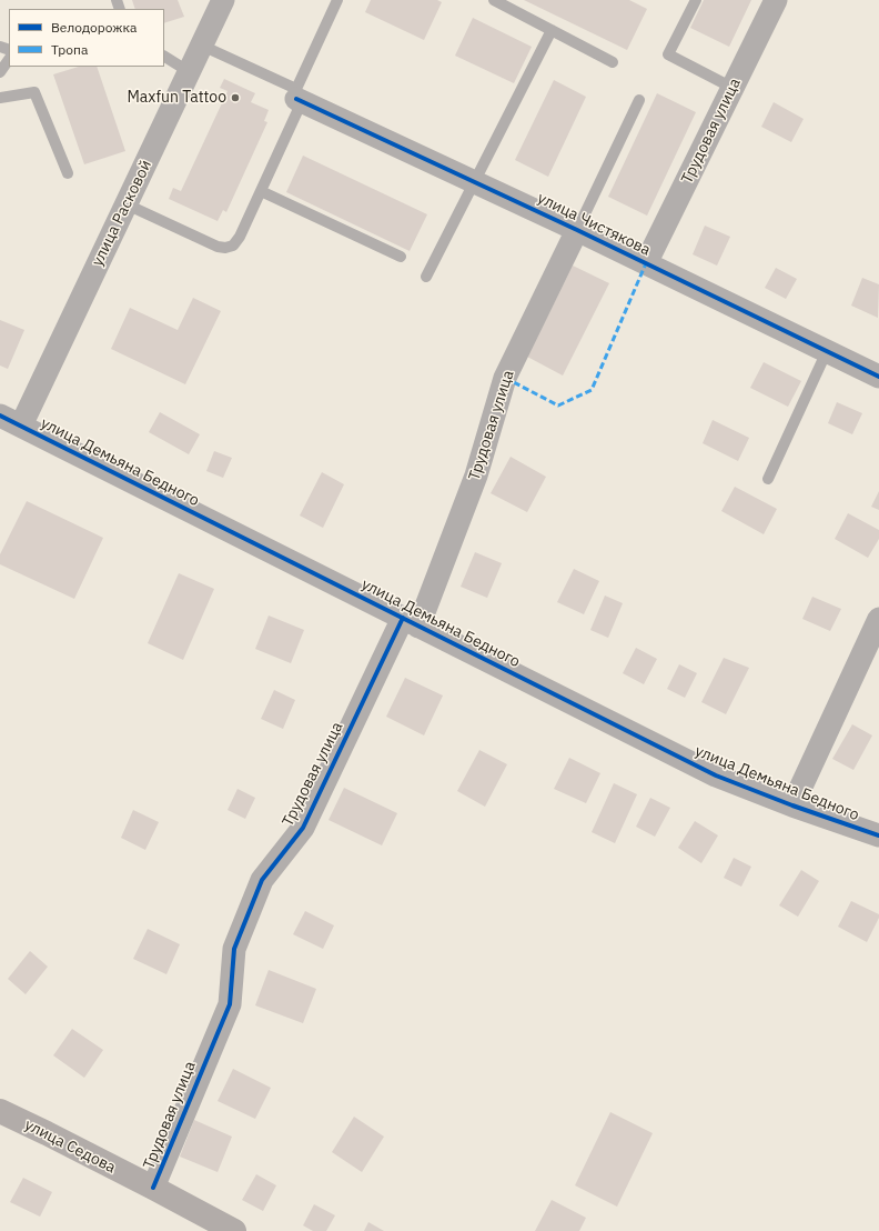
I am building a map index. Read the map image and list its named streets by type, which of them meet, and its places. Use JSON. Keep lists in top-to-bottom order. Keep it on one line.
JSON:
{"streets":{"main road":["улица Седова"],"street":["Трудовая улица","улица Расковой","улица Чистякова","улица Демьяна Бедного"]},"crossings":[["Трудовая улица","улица Чистякова"],["Трудовая улица","улица Демьяна Бедного"],["Трудовая улица","улица Седова"],["улица Расковой","улица Демьяна Бедного"]],"places":["Maxfun Tattoo"],"legend":["Велодорожка","Тропа"]}
